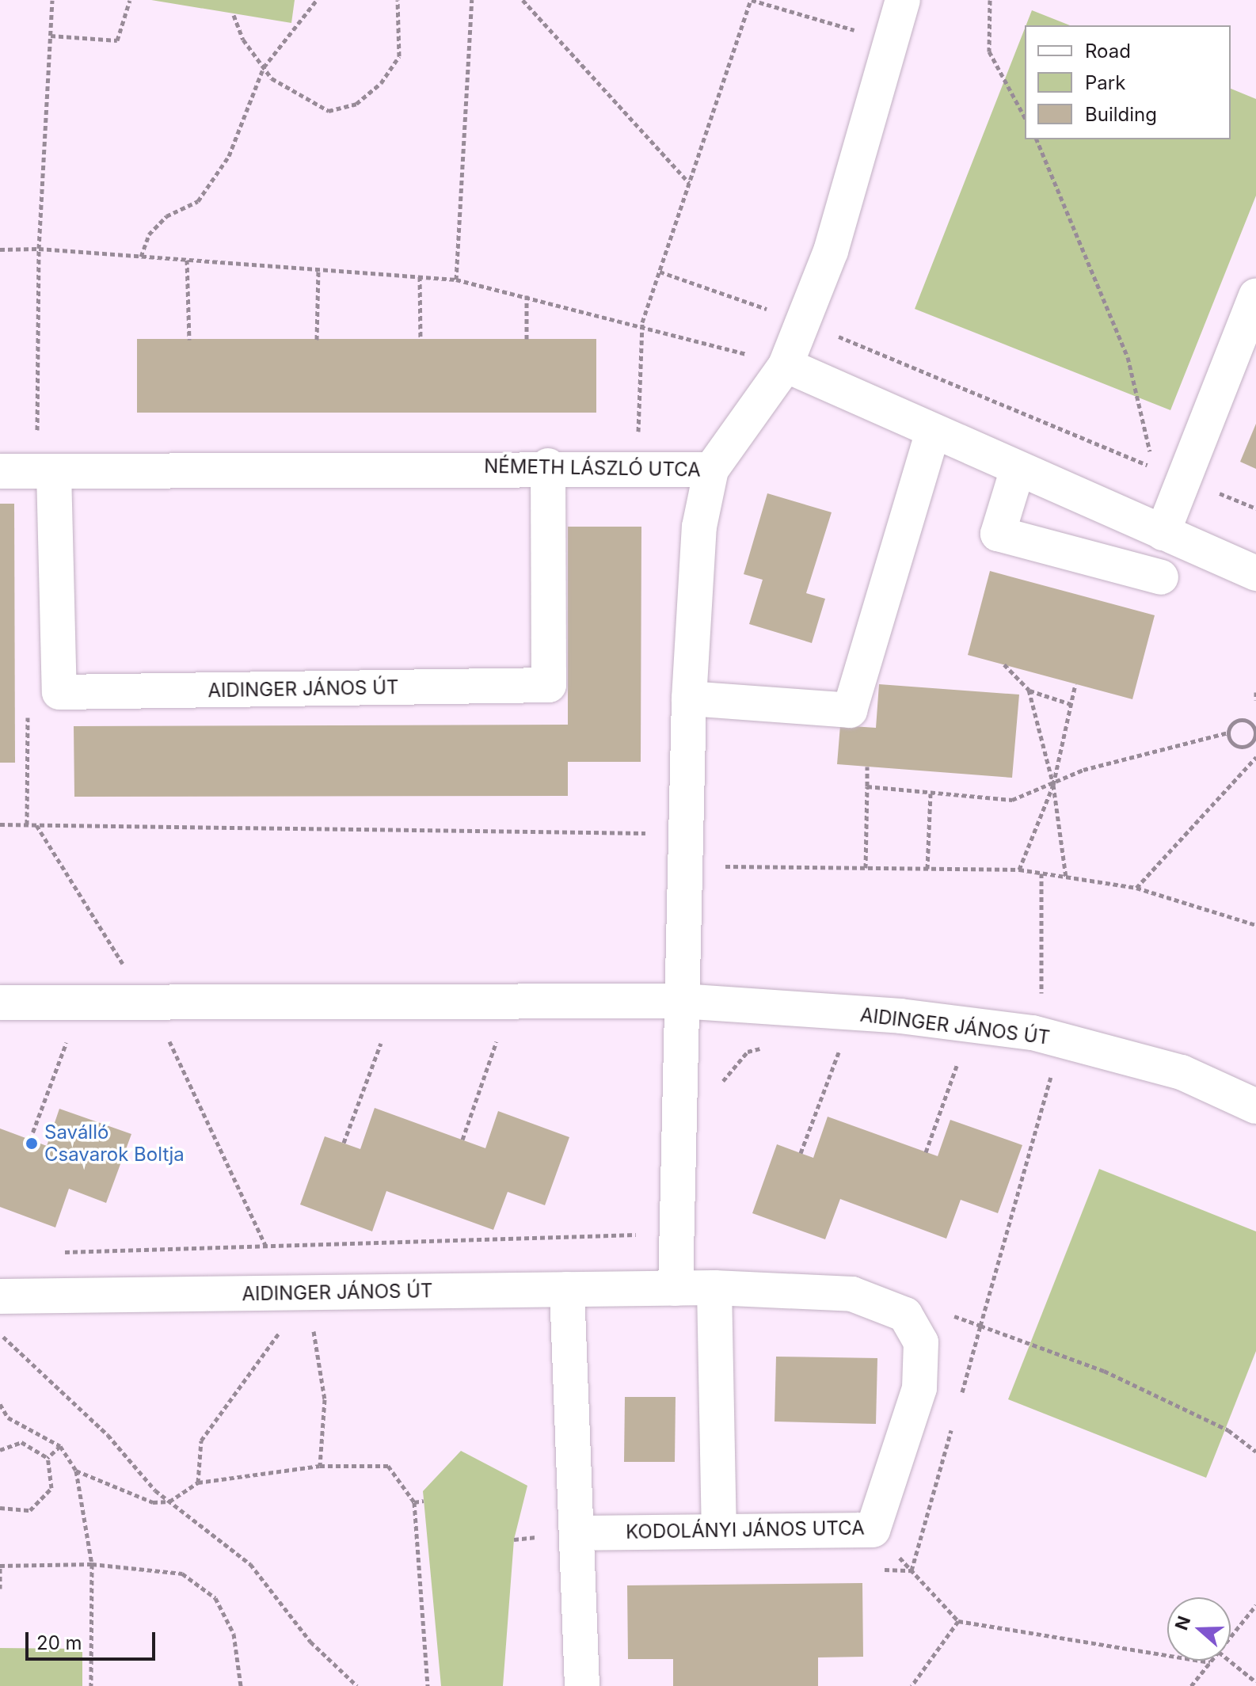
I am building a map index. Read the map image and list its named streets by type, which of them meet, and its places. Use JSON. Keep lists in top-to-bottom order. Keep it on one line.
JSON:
{"streets":{"street":["NÉMETH LÁSZLÓ UTCA","AIDINGER JÁNOS ÚT","KODOLÁNYI JÁNOS UTCA"]},"crossings":[["NÉMETH LÁSZLÓ UTCA","AIDINGER JÁNOS ÚT"],["AIDINGER JÁNOS ÚT","KODOLÁNYI JÁNOS UTCA"]],"places":["Saválló Csavarok Boltja"],"legend":["Road","Park","Building"],"scale_bar":"20 m","north":"left"}
